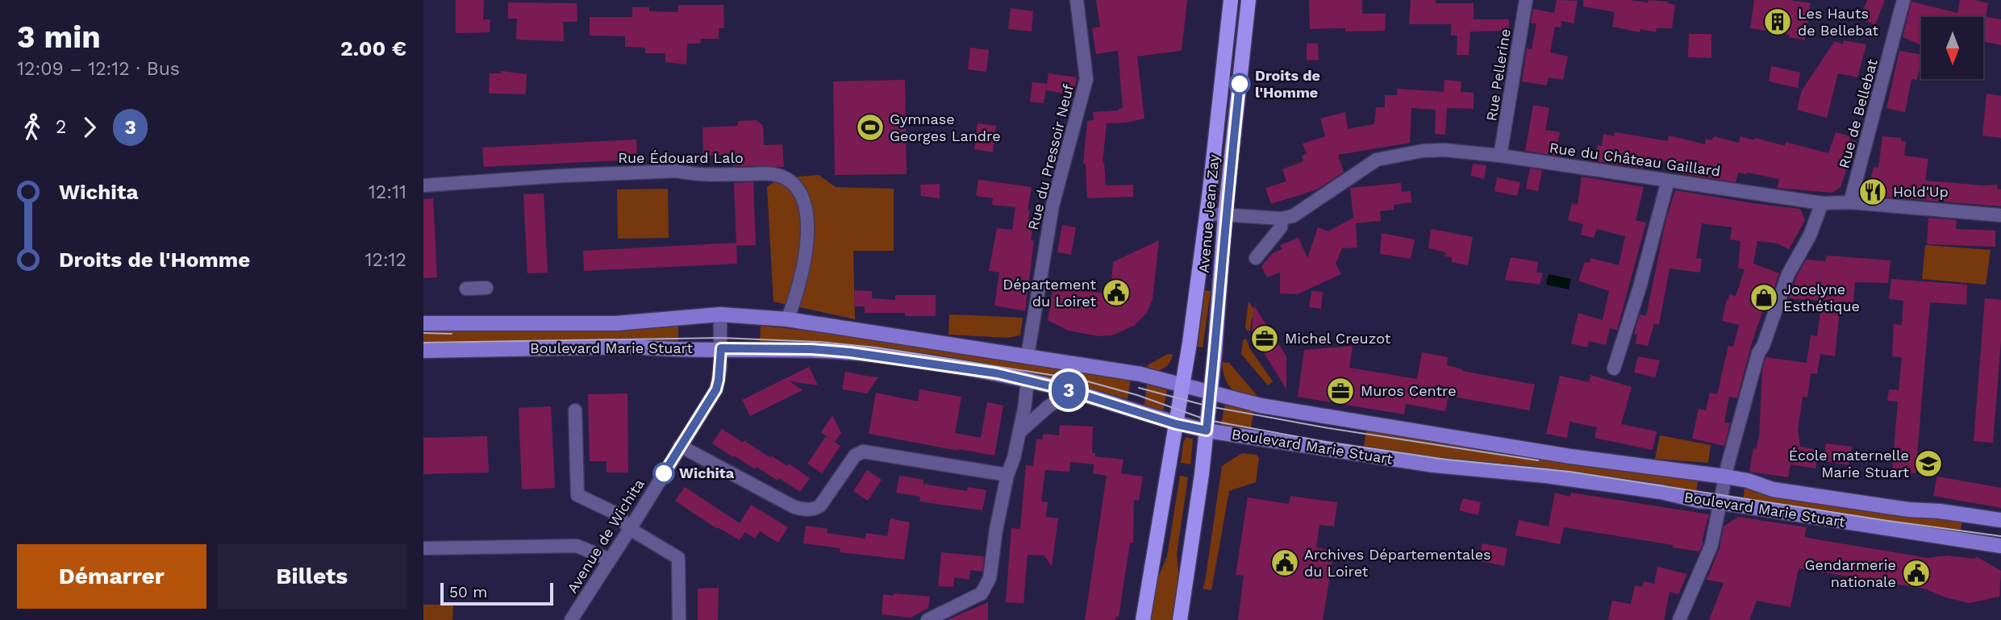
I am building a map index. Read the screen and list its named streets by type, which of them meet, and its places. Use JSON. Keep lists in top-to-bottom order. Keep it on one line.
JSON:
{"streets":{"main road":["Avenue Jean Zay","Boulevard Marie Stuart"],"street":["Rue Pellerine","Rue de Bellebat","Rue du Pressoir Neuf","Rue Édouard Lalo","Rue du Château Gaillard","Avenue de Wichita"]},"crossings":[["Rue Pellerine","Rue du Château Gaillard"],["Rue de Bellebat","Rue du Château Gaillard"],["Rue du Pressoir Neuf","Boulevard Marie Stuart"],["Rue Édouard Lalo","Boulevard Marie Stuart"],["Rue du Château Gaillard","Avenue Jean Zay"],["Avenue Jean Zay","Boulevard Marie Stuart"],["Boulevard Marie Stuart","Avenue de Wichita"]],"places":{"building":["Les Hauts de Bellebat"],"other":["Droits de l'Homme","Wichita"],"sports":["Gymnase Georges Landre"],"restaurant":["Hold'Up"],"public building":["Département du Loiret","Archives Départementales du Loiret","Gendarmerie nationale"],"shop":["Jocelyne Esthétique"],"office":["Michel Creuzot","Muros Centre"],"school or university":["École maternelle Marie Stuart"]},"lines":["bus line 3"],"scale_bar":"50 m","north":"bottom","page":{"heading":["3 min","12:09 – 12:12 · Bus","2.00 €"],"on_map":"3","legs":["2","3"],"list":[{"name":"Wichita","value":"12:11"},{"name":"Droits de l'Homme","value":"12:12"}],"buttons":["Démarrer","Billets"],"scale":"50 m"}}
